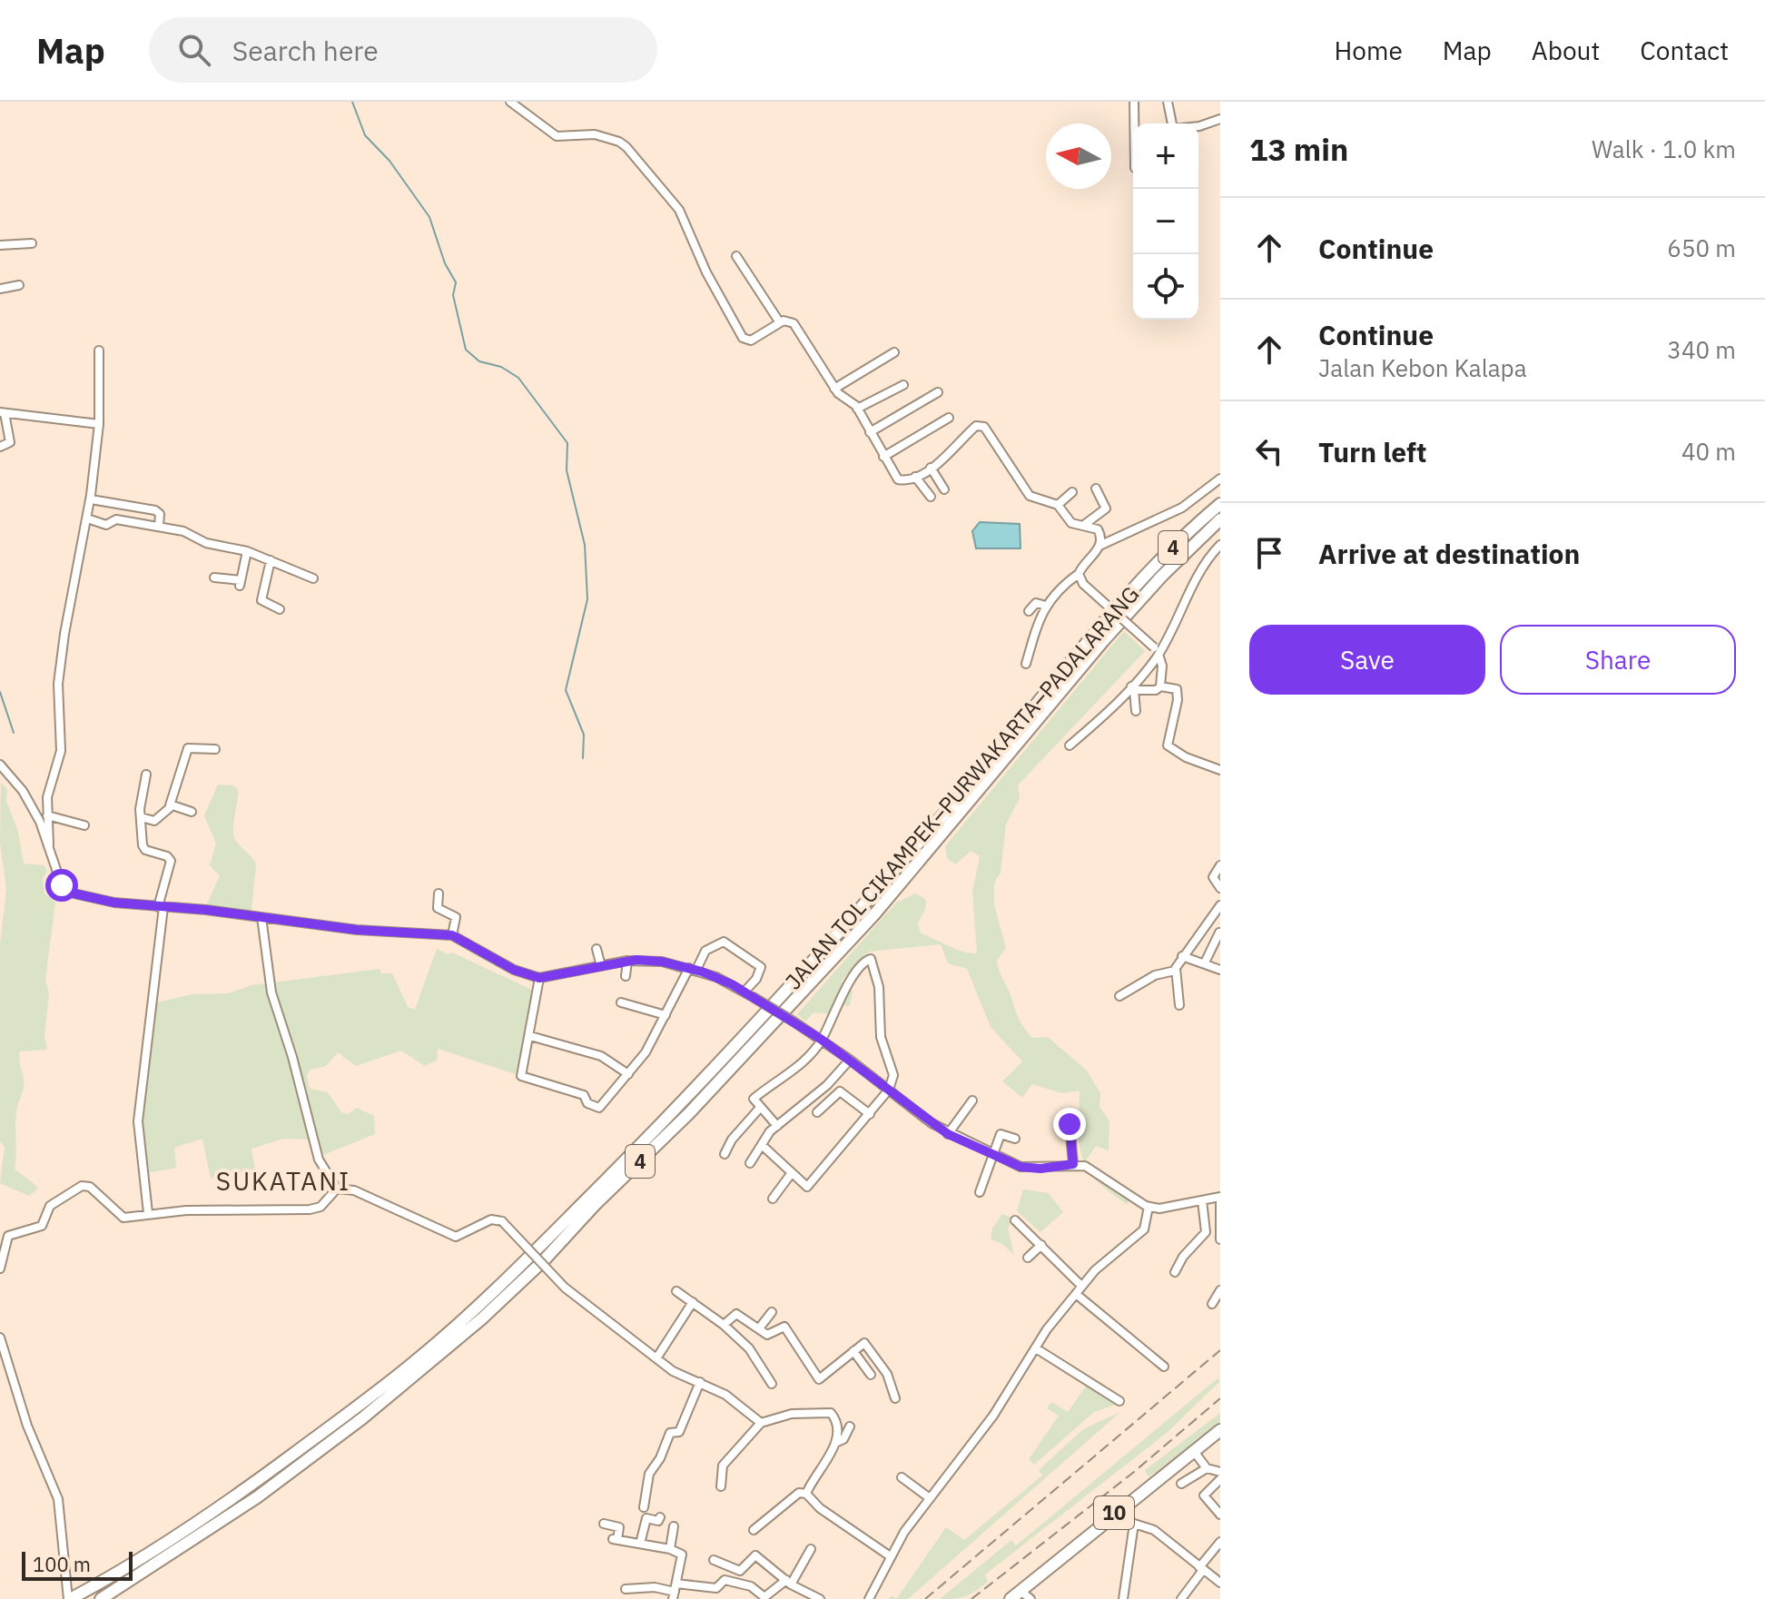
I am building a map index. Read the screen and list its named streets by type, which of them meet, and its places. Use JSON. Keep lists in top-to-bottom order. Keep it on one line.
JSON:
{"streets":{"highway":["4","JALAN TOL CIKAMPEK–PURWAKARTA–PADALARANG","10"]},"districts":["SUKATANI"],"scale_bar":"100 m","north":"left","page":{"header":"Map","search":"Search here","nav":["Home","Map","About","Contact"],"heading":["13 min","Walk · 1.0 km"],"map_buttons":["+","−"],"list":[["Continue","650 m"],["Continue","Jalan Kebon Kalapa","340 m"],["Turn left","40 m"],"Arrive at destination"],"buttons":["Save","Share"],"scale":"100 m"}}
